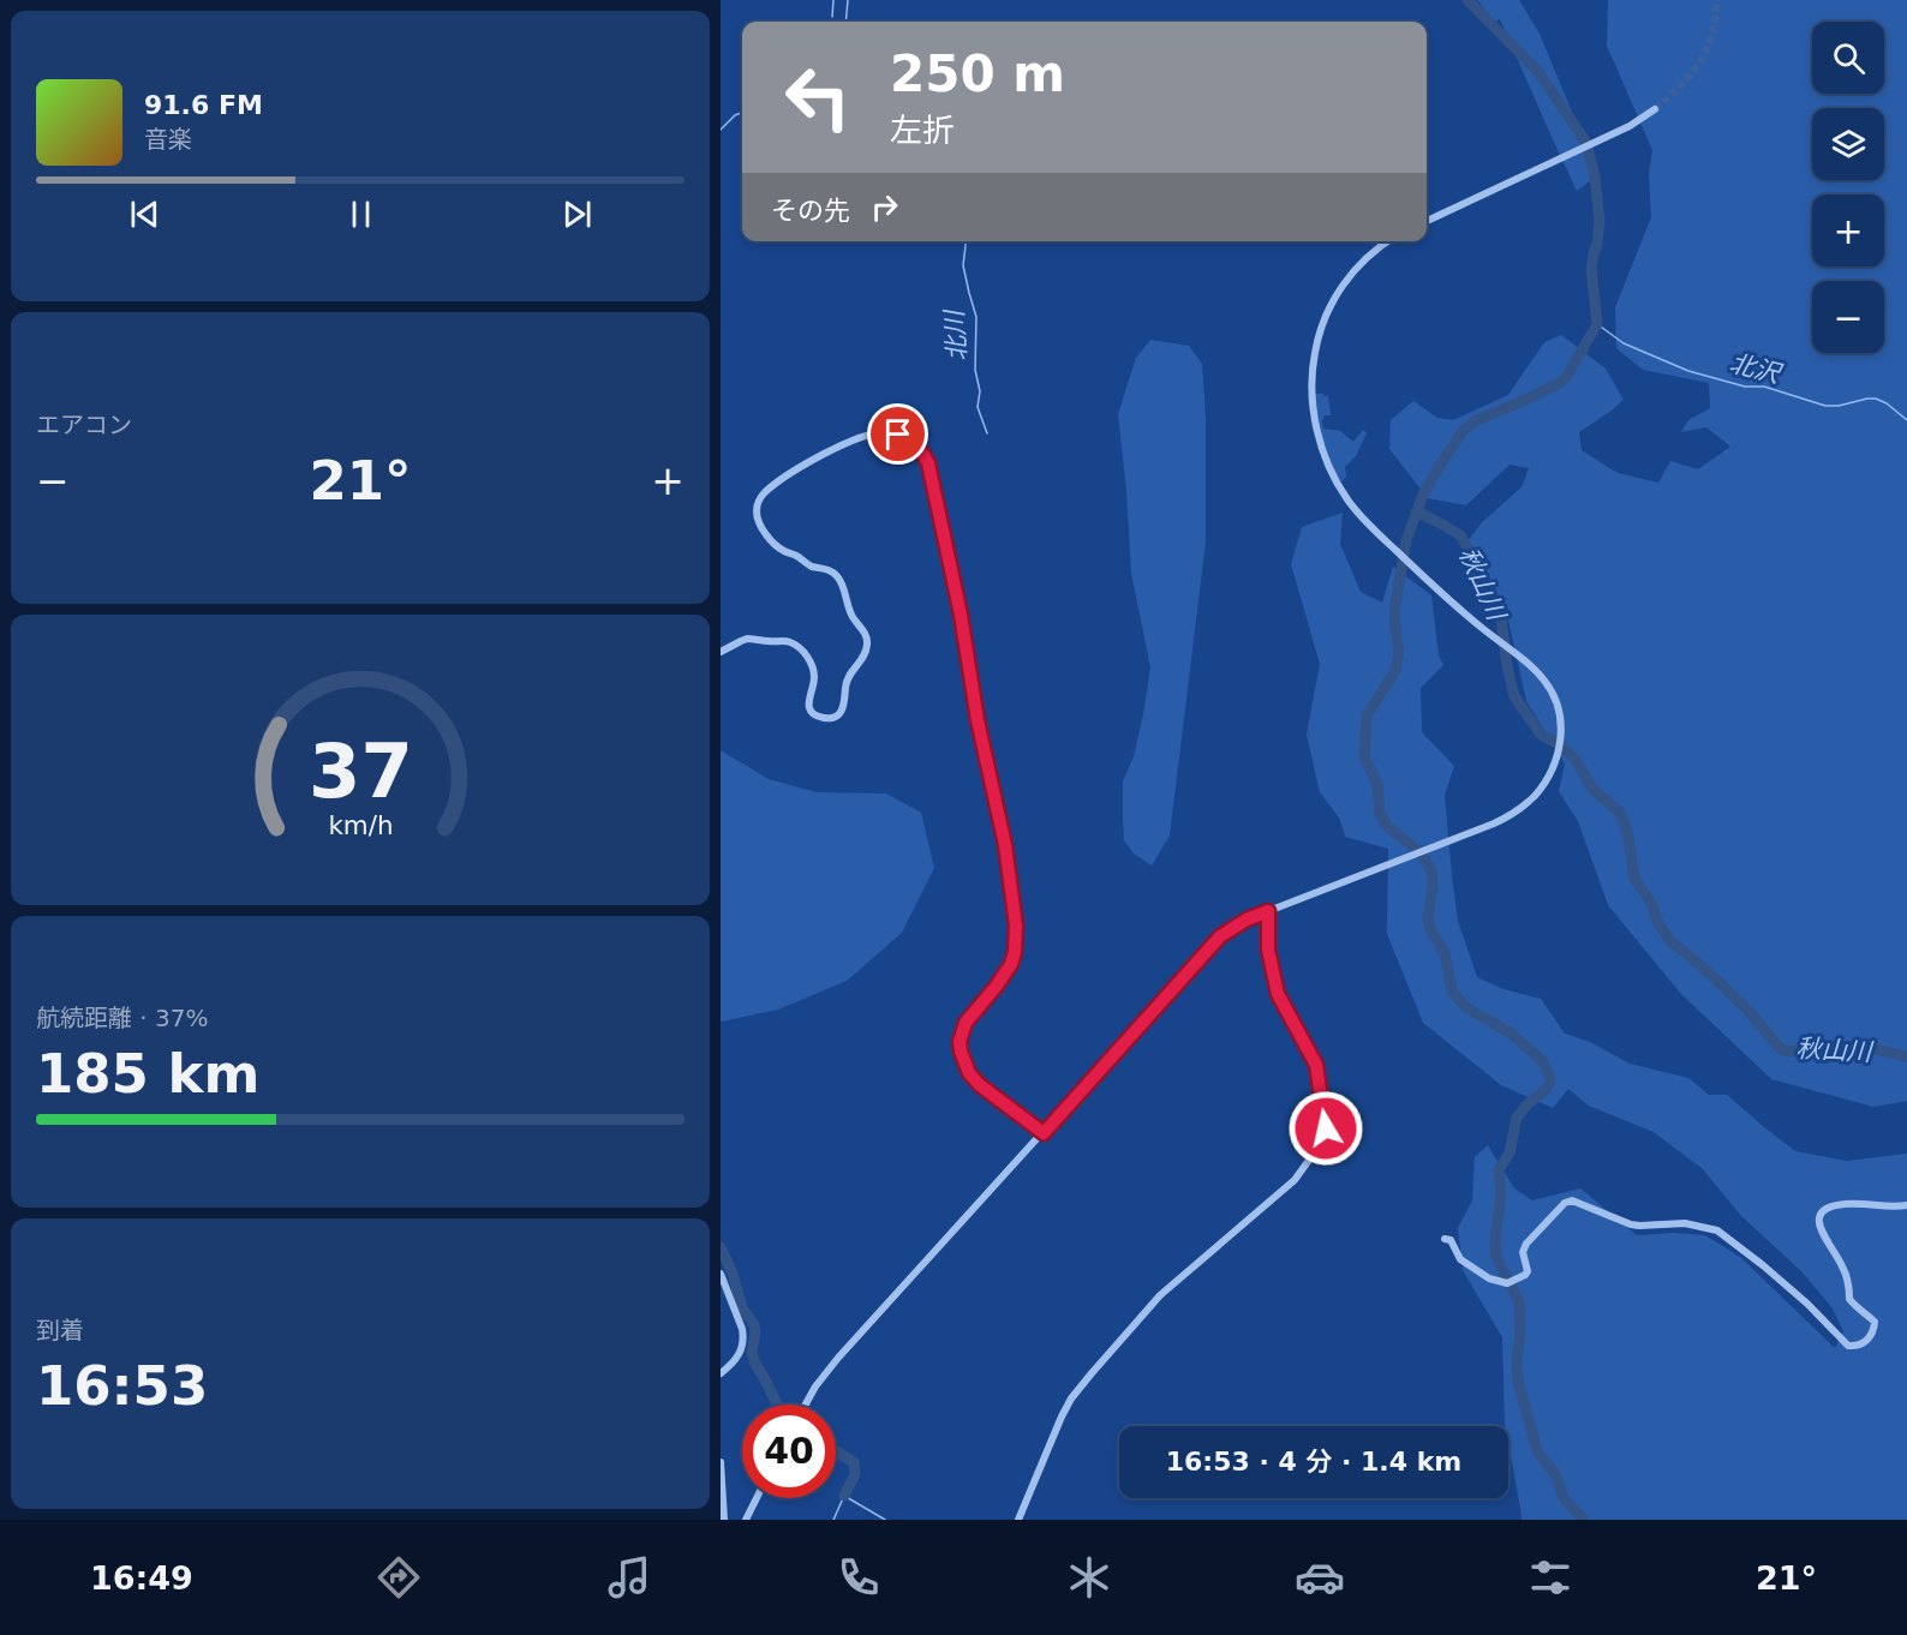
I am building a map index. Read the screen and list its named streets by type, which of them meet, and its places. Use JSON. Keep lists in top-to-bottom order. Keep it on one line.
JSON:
{"water":["北川","北沢","秋山川"],"page":{"map_buttons":["+","−"],"turn":["250 m","左折"],"song":["91.6 FM","音楽"],"then":"その先","tile":["エアコン",["航続距離 · 37%","185 km"],["到着","16:53"]],"heat":["−","21°","+"],"limit":"40","trip":"16:53 · 4 分 · 1.4 km","tabs":["16:49","21°"],"gauge":["37","km/h"]}}
